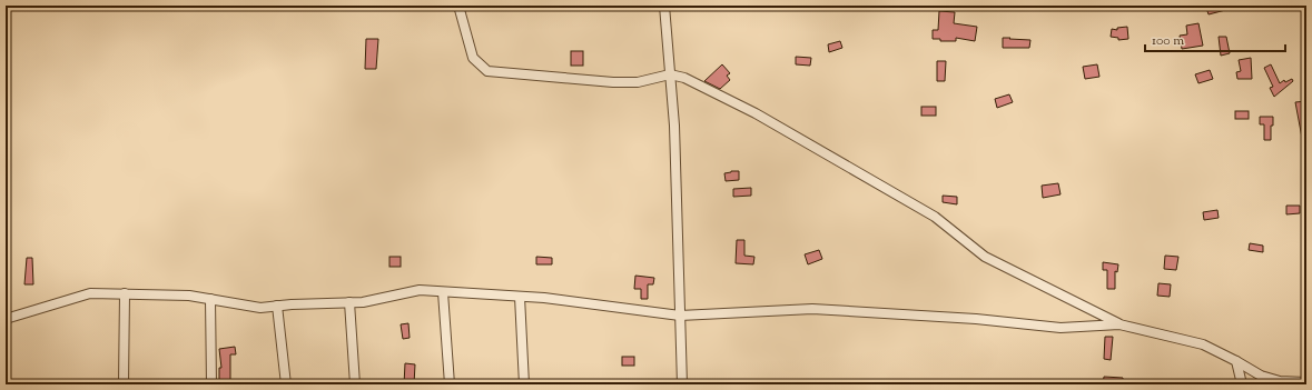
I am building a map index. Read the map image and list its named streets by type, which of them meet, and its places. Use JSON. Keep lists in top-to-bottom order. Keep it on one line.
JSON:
{"scale_bar":"100 m"}
